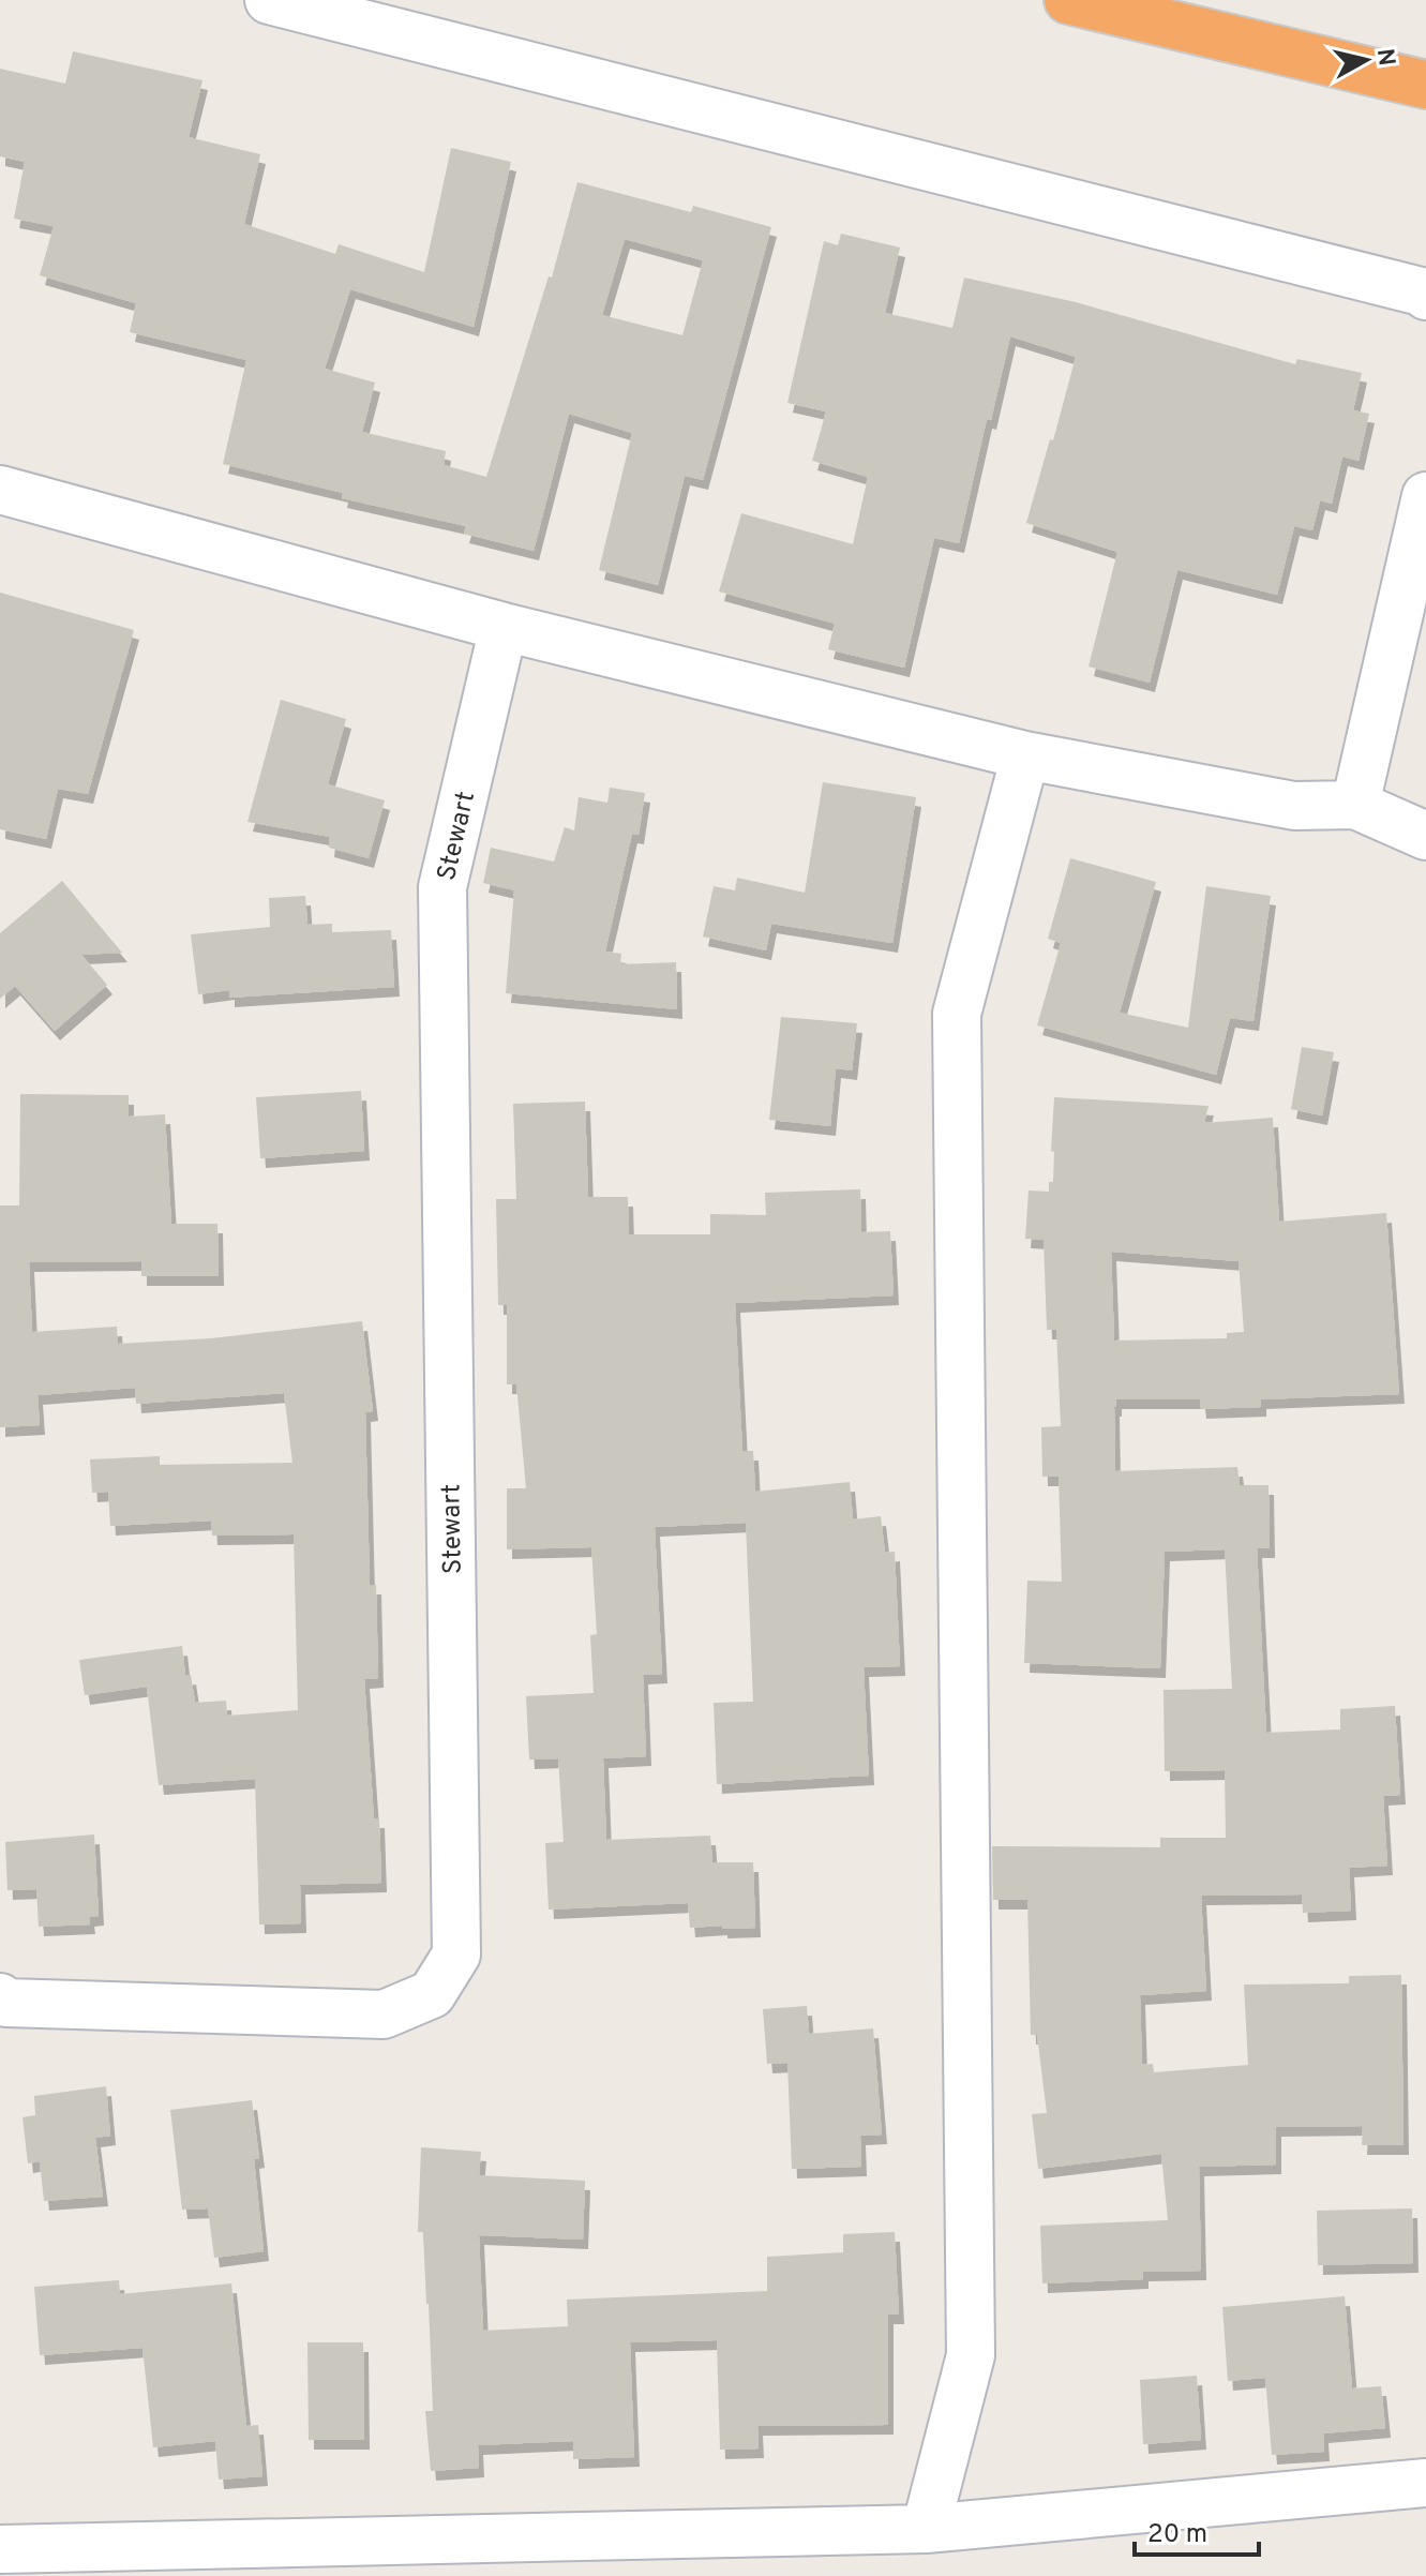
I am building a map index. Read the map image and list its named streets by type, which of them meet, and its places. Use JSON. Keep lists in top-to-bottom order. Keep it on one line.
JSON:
{"streets":{"street":["Stewart"]},"scale_bar":"20 m","north":"right"}
